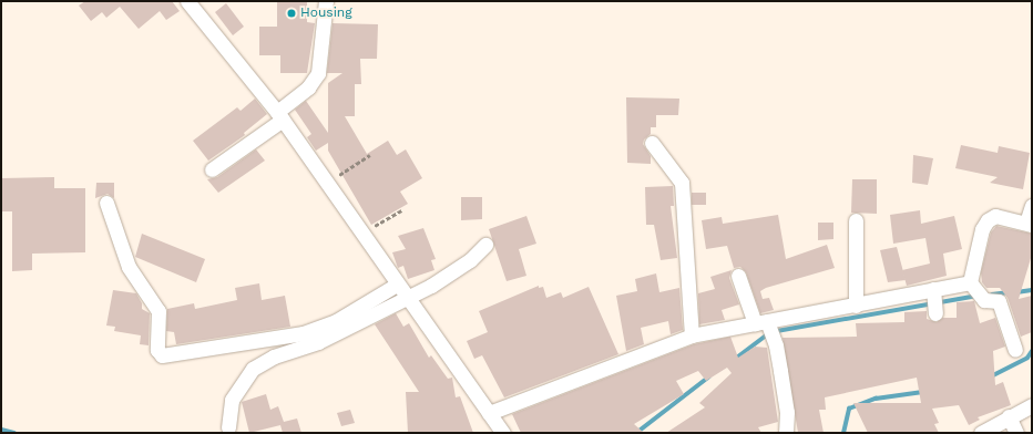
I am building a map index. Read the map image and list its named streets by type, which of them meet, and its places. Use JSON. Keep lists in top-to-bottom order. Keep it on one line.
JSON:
{"places":["Housing"]}
